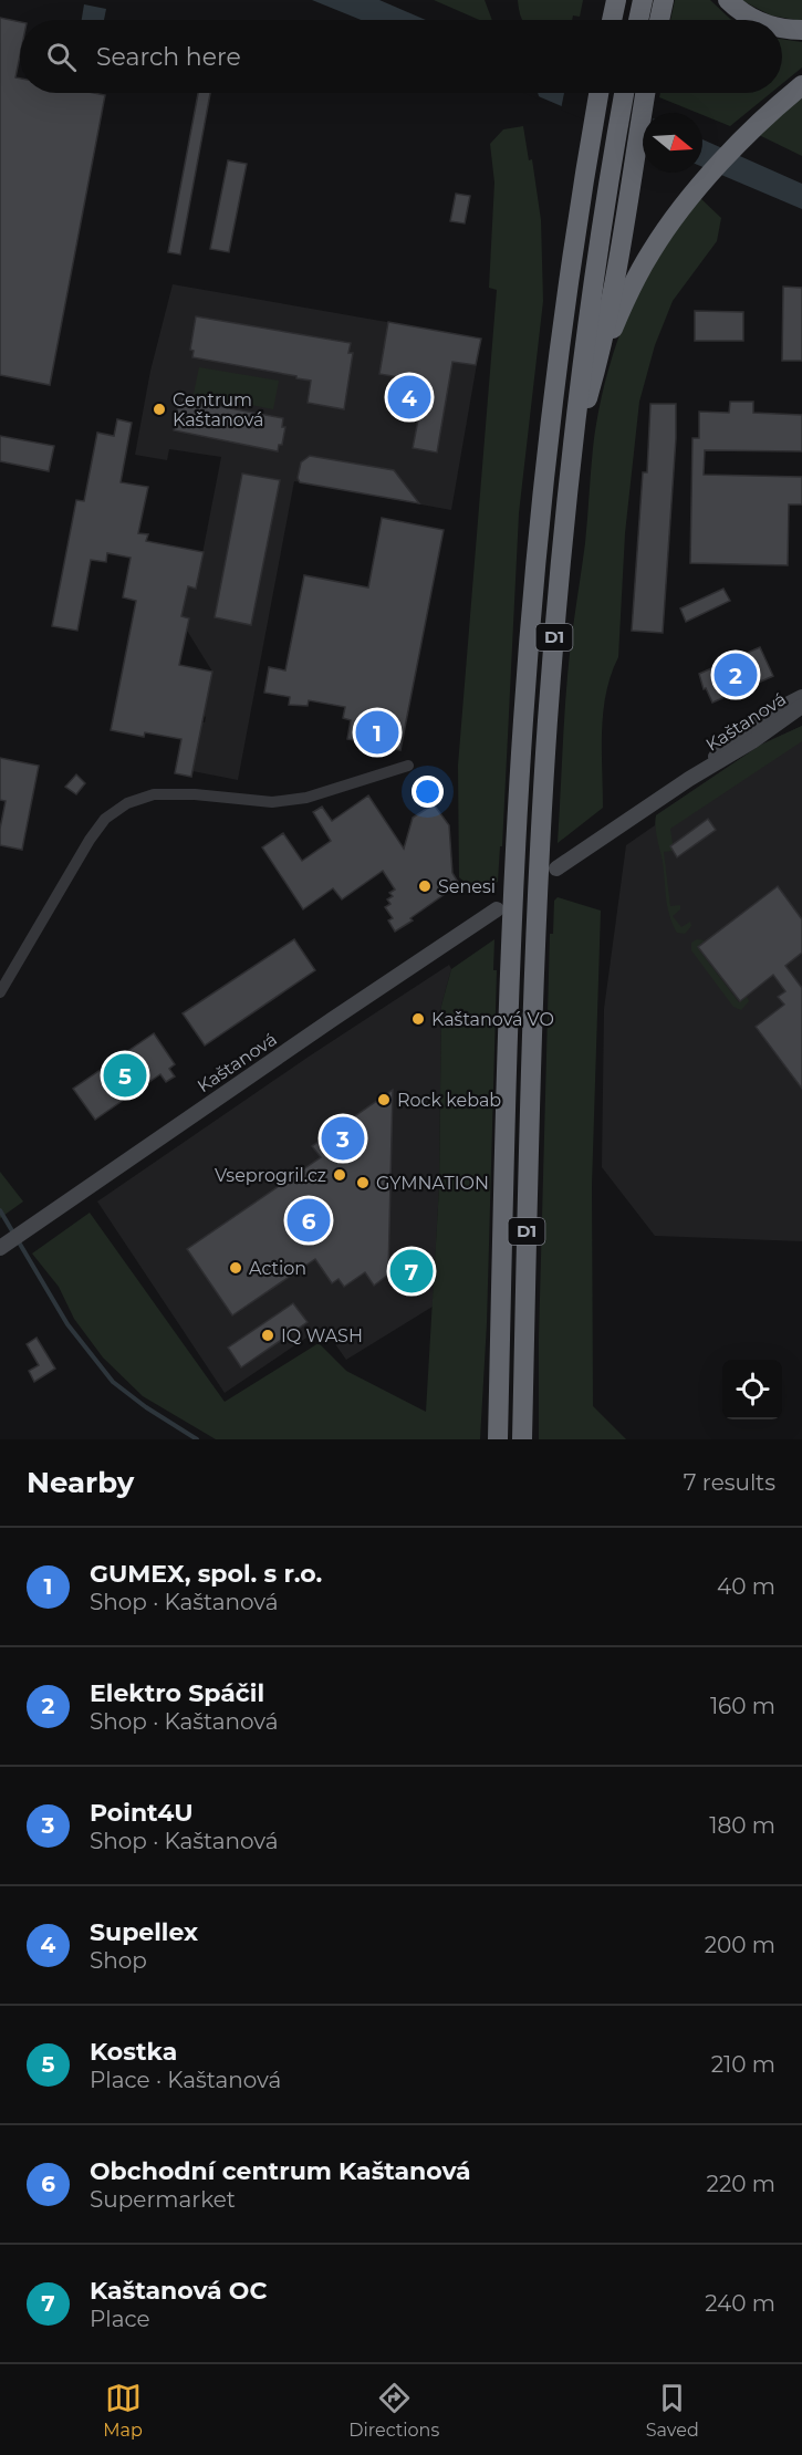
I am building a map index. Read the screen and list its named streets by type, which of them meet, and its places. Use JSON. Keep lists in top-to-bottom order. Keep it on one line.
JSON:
{"streets":{"highway":["D1"],"main road":["Kaštanová"]},"places":["Centrum Kaštanová","Senesi","Kaštanová VO","Rock kebab","Vseprogril.cz","GYMNATION","Action","IQ WASH"],"north":"right","page":{"search":"Search here","pins":["4","2","1","5","3","6","7"],"heading":["Nearby","7 results"],"list":[{"mark":"1","name":"GUMEX, spol. s r.o.","note":"Shop · Kaštanová","value":"40 m"},{"mark":"2","name":"Elektro Spáčil","note":"Shop · Kaštanová","value":"160 m"},{"mark":"3","name":"Point4U","note":"Shop · Kaštanová","value":"180 m"},{"mark":"4","name":"Supellex","note":"Shop","value":"200 m"},{"mark":"5","name":"Kostka","note":"Place · Kaštanová","value":"210 m"},{"mark":"6","name":"Obchodní centrum Kaštanová","note":"Supermarket","value":"220 m"},{"mark":"7","name":"Kaštanová OC","note":"Place","value":"240 m"}],"nav":["Map","Directions","Saved"]}}
